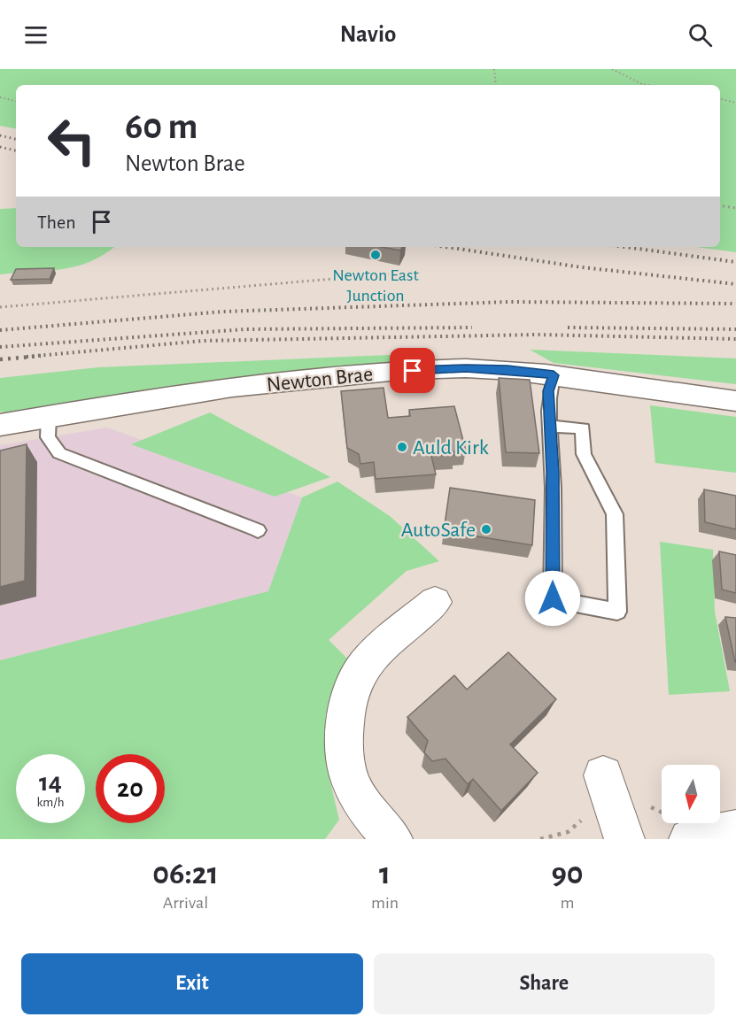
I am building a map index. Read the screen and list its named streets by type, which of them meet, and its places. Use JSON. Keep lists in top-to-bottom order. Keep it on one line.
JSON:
{"streets":{"street":["Newton Brae"]},"places":["Newton East Junction","Auld Kirk","AutoSafe"],"north":"bottom","page":{"header":"Navio","turn":["60 m","Newton Brae"],"then":"Then","speed":"14 km/h","limit":"20","eta":["06:21","Arrival","1","min","90","m"],"buttons":["Exit","Share"]}}
